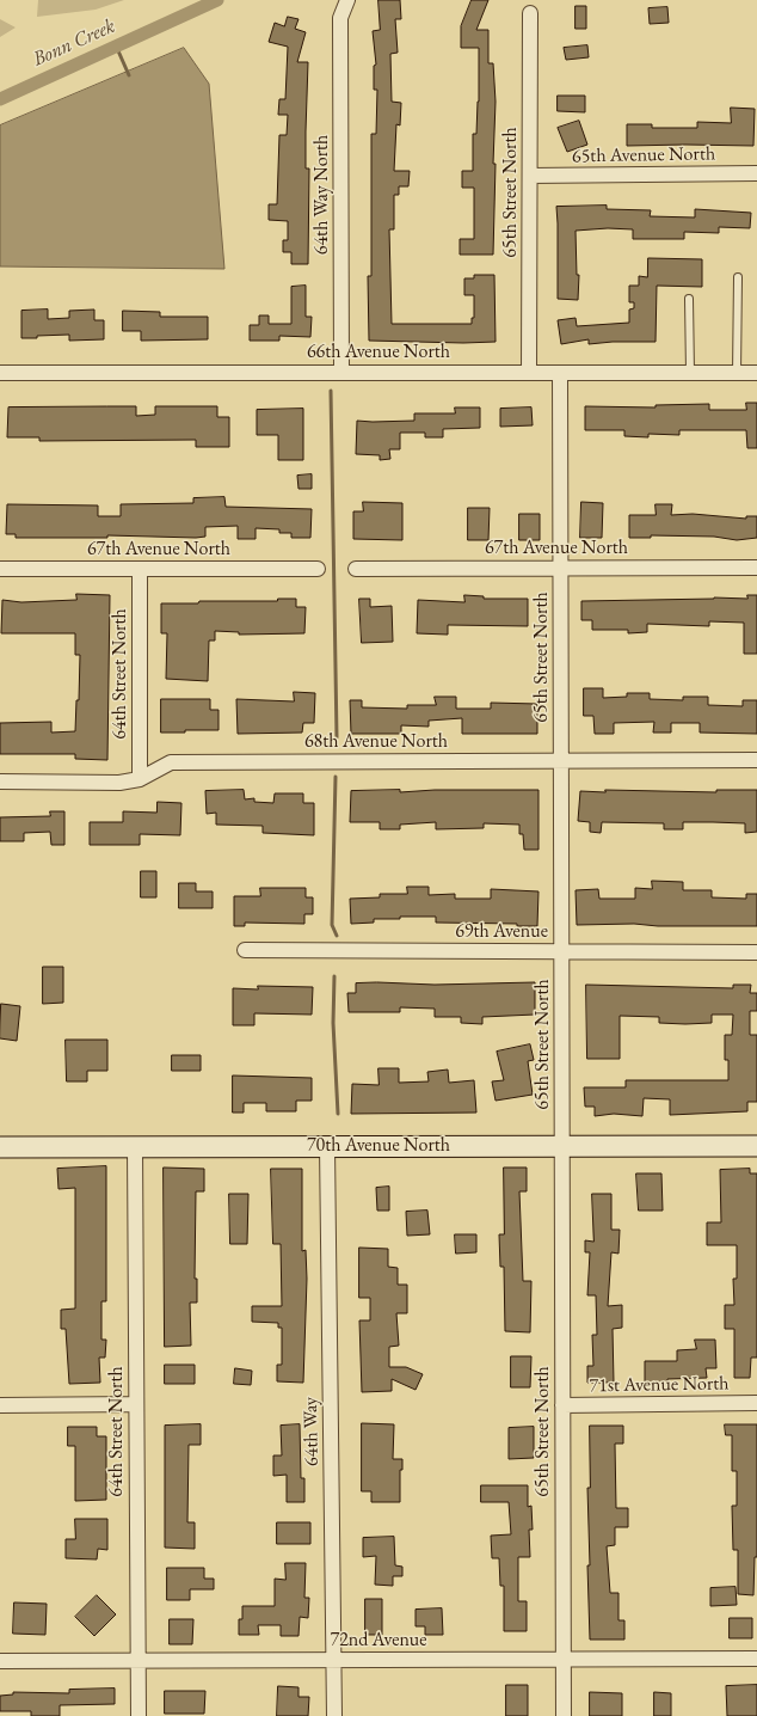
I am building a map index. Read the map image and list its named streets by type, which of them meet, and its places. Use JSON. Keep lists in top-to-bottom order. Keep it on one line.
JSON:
{"streets":{"street":["65th Avenue North","65th Street North","64th Way North","66th Avenue North","67th Avenue North","64th Street North","68th Avenue North","69th Avenue","70th Avenue North","71st Avenue North","64th Way","72nd Avenue"]},"crossings":[["65th Avenue North","65th Street North"],["65th Street North","66th Avenue North"],["65th Street North","67th Avenue North"],["65th Street North","68th Avenue North"],["65th Street North","69th Avenue"],["65th Street North","70th Avenue North"],["65th Street North","71st Avenue North"],["65th Street North","72nd Avenue"],["64th Way North","66th Avenue North"],["67th Avenue North","64th Street North"],["64th Street North","68th Avenue North"],["64th Street North","70th Avenue North"],["64th Street North","72nd Avenue"],["70th Avenue North","64th Way"],["64th Way","72nd Avenue"]],"water":["Bonn Creek"]}
